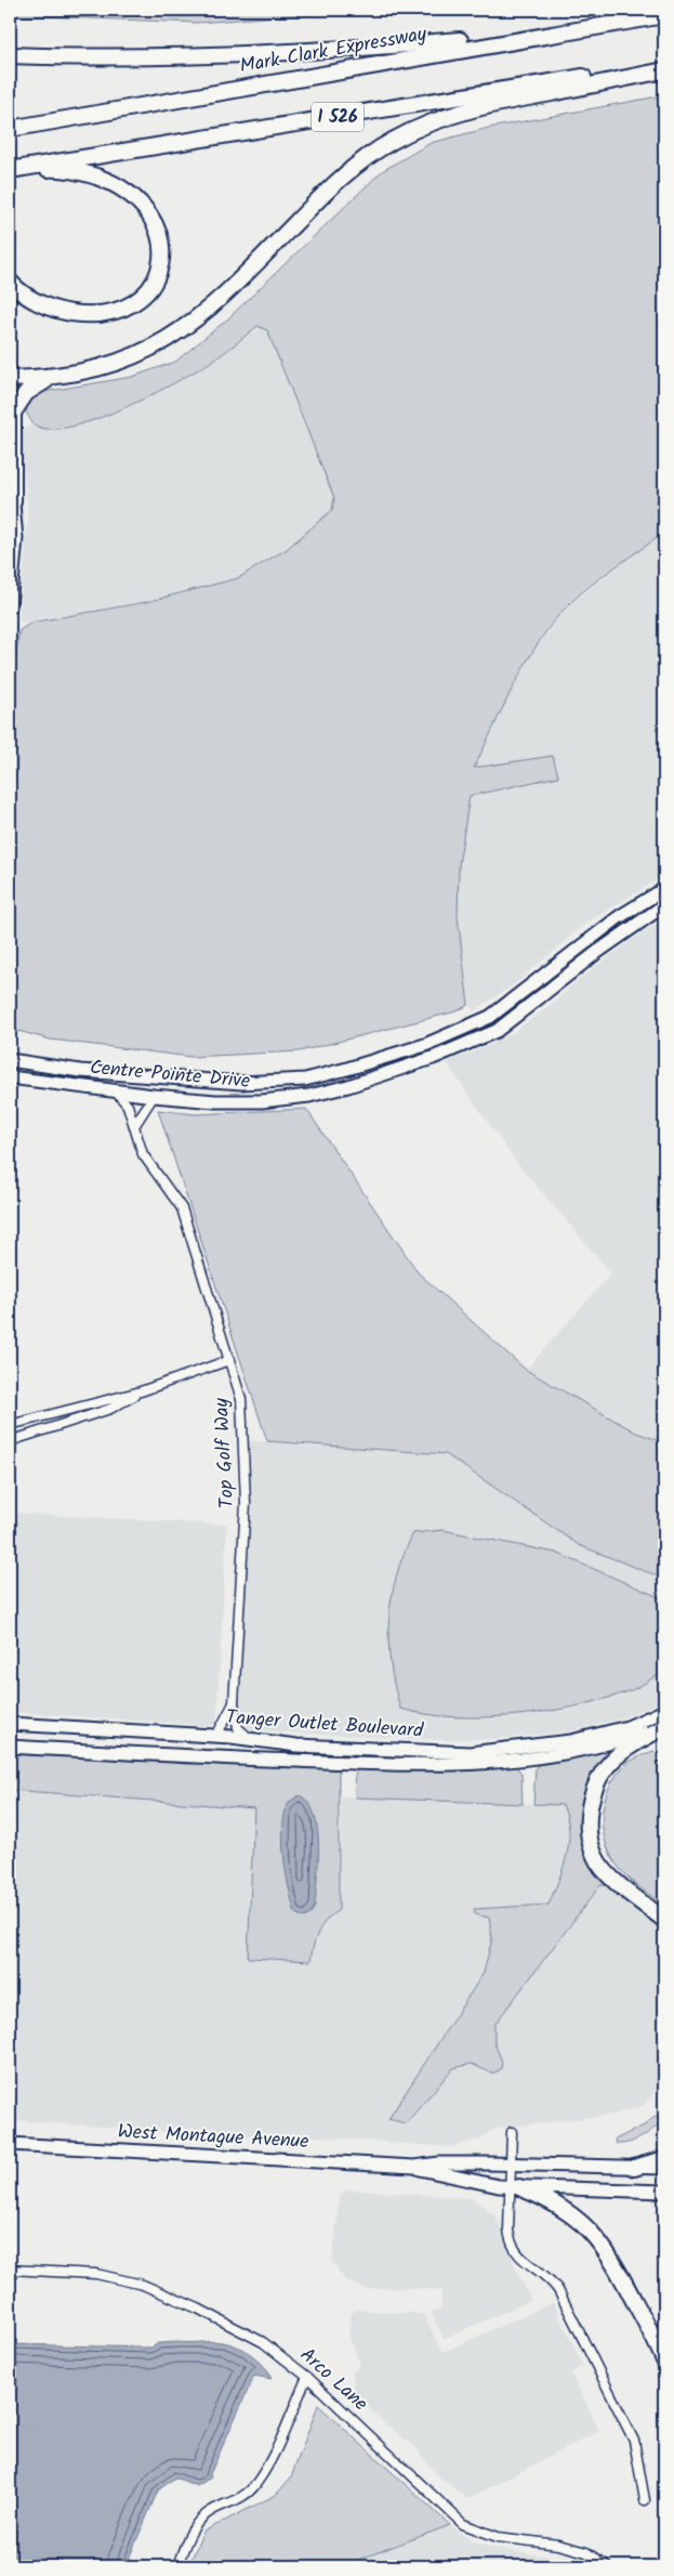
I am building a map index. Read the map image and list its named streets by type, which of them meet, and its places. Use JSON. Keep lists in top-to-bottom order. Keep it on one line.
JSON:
{"streets":{"highway":["Mark Clark Expressway","I 526"],"street":["Centre Pointe Drive","Top Golf Way","Tanger Outlet Boulevard","West Montague Avenue","Arco Lane"]},"crossings":[["Centre Pointe Drive","Top Golf Way"],["Top Golf Way","Tanger Outlet Boulevard"]]}
